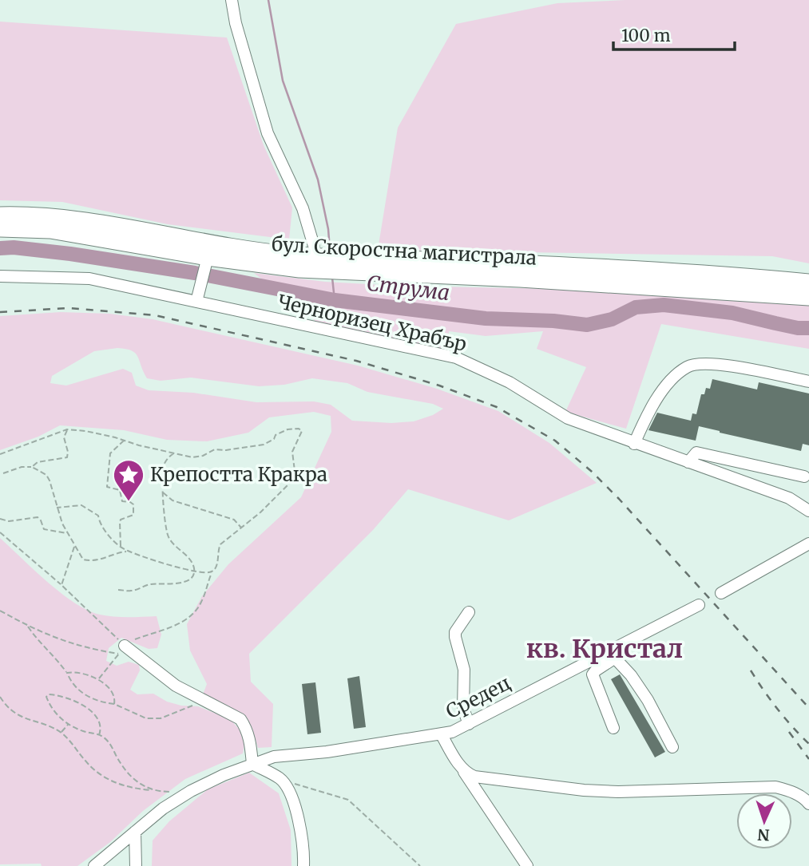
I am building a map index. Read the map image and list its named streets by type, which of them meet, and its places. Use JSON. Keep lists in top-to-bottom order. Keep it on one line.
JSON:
{"streets":{"highway":["бул. Скоростна магистрала"],"street":["Черноризец Храбър","Средец"]},"districts":["кв. Кристал"],"water":["Струма"],"places":{"place":["Крепостта Кракра"]},"scale_bar":"100 m","north":"bottom"}
